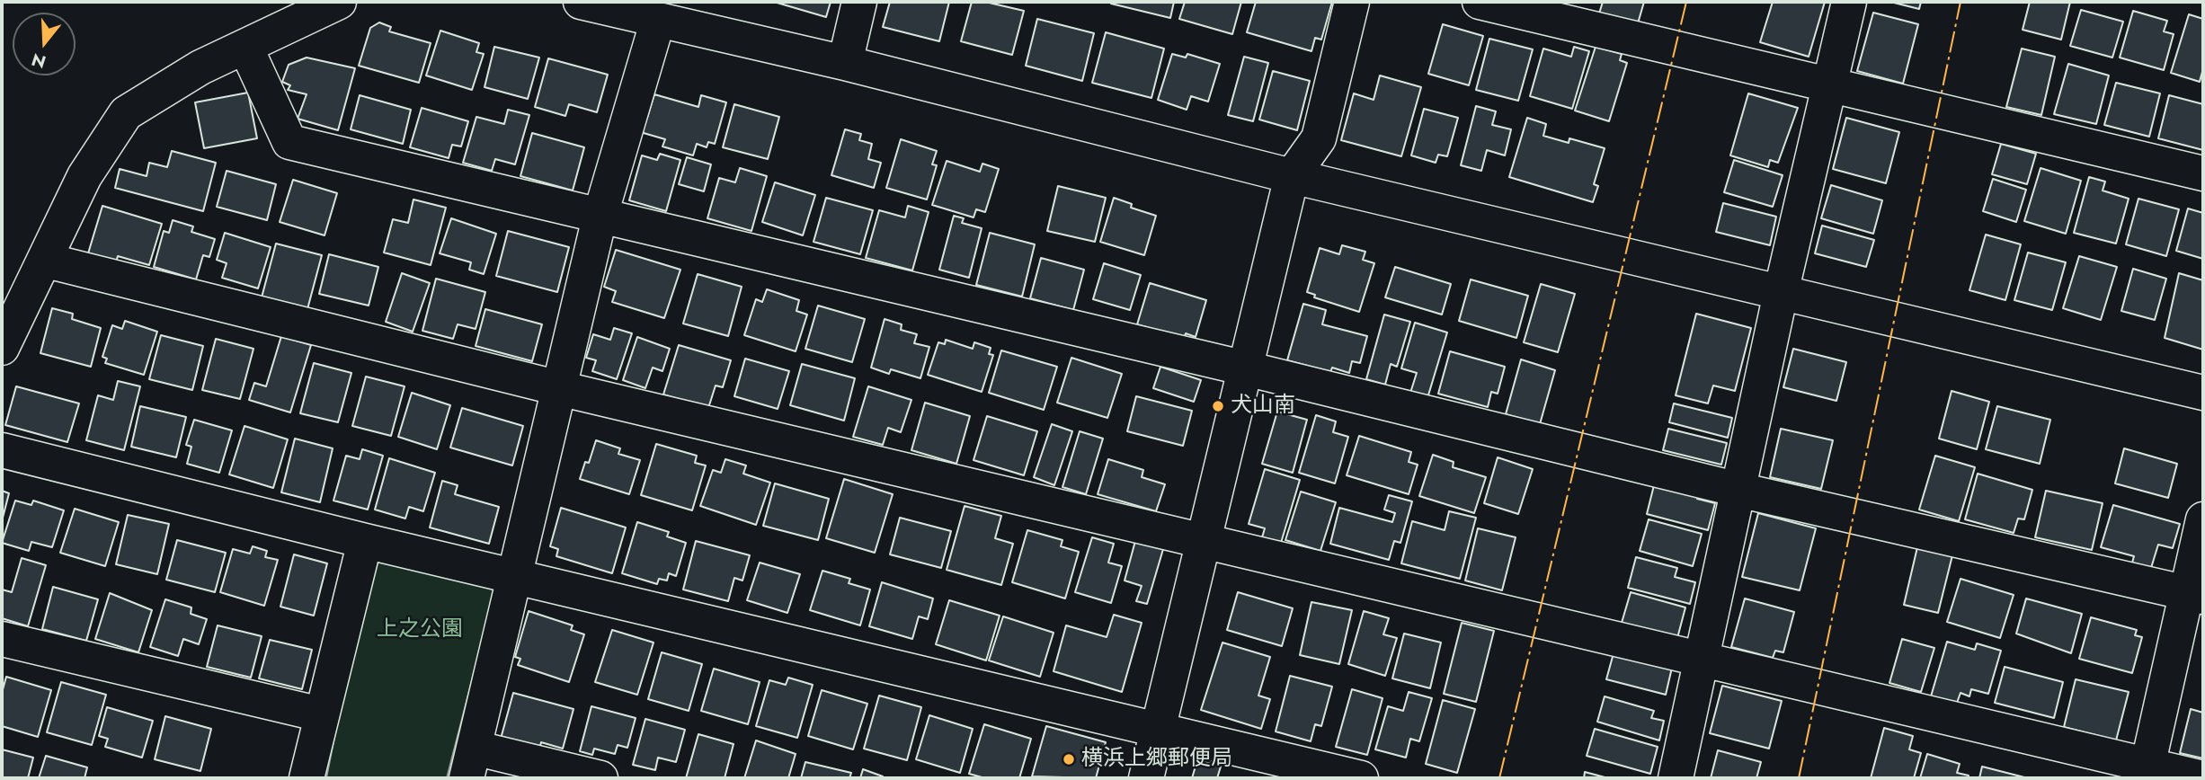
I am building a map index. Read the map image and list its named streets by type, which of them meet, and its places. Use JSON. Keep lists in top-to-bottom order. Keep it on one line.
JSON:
{"parks":["上之公園"],"places":["犬山南","横浜上郷郵便局"],"north":"bottom"}
